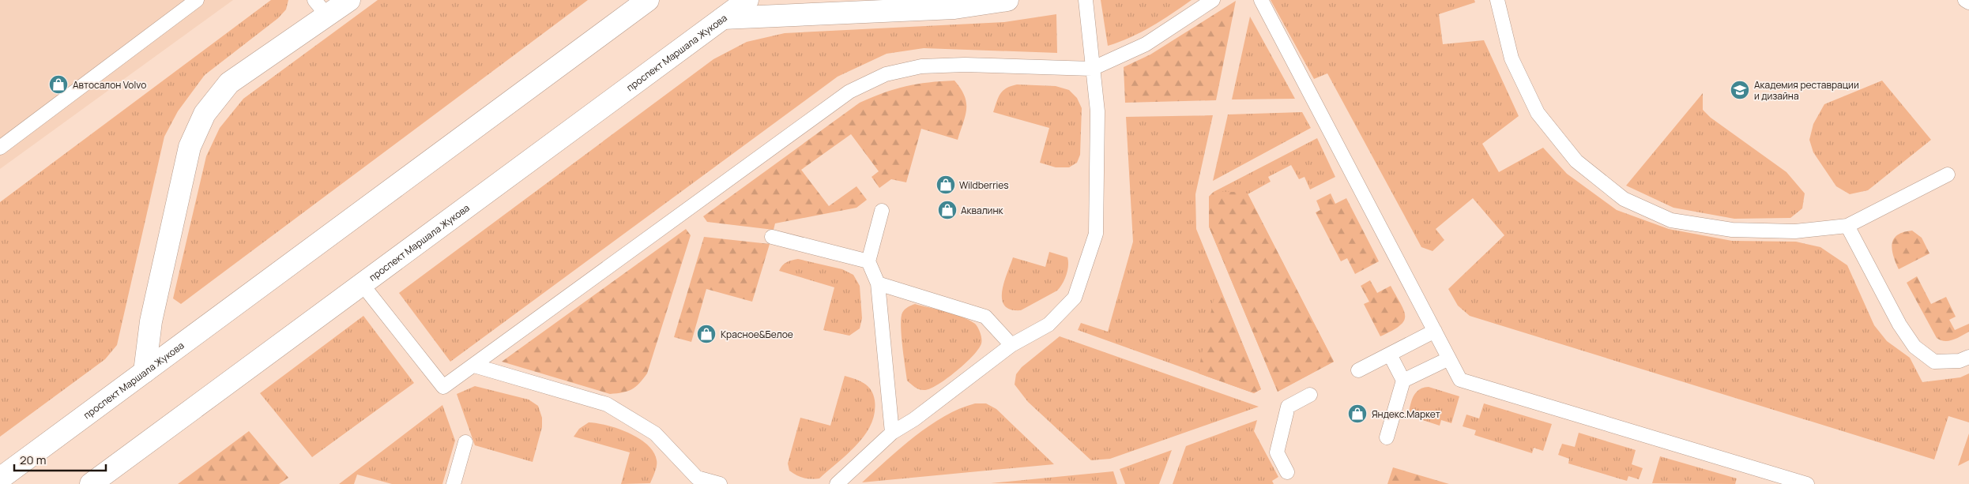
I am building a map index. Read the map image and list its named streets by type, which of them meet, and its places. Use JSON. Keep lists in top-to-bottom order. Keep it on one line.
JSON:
{"streets":{"main road":["проспект Маршала Жукова"]},"places":{"shop":["Автосалон Volvo","Wildberries","Аквалинк","Красное&Белое","Яндекс.Маркет"],"school or university":["Академия реставрации и дизайна"]},"scale_bar":"20 m"}
